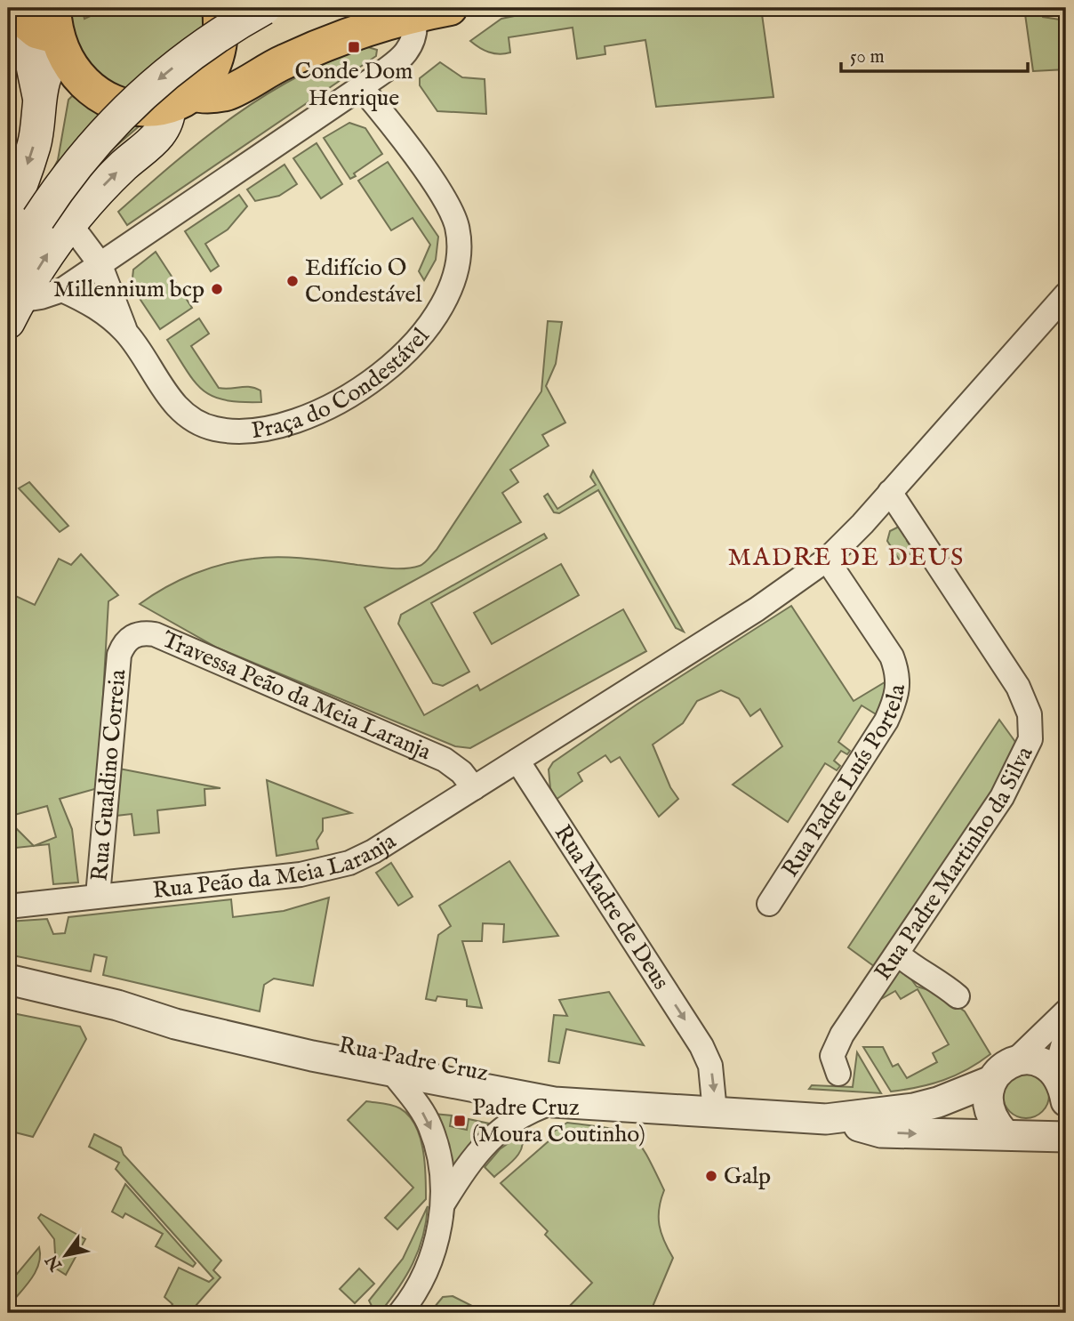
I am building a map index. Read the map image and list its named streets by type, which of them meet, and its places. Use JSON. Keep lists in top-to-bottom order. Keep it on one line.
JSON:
{"streets":{"street":["Praça do Condestável","Travessa Peão da Meia Laranja","Rua Gualdino Correia","Rua Padre Luís Portela","Rua Peão da Meia Laranja","Rua Padre Martinho da Silva","Rua Madre de Deus","Rua Padre Cruz"]},"crossings":[["Travessa Peão da Meia Laranja","Rua Gualdino Correia"],["Travessa Peão da Meia Laranja","Rua Peão da Meia Laranja"],["Rua Gualdino Correia","Rua Peão da Meia Laranja"],["Rua Padre Luís Portela","Rua Peão da Meia Laranja"],["Rua Peão da Meia Laranja","Rua Padre Martinho da Silva"],["Rua Peão da Meia Laranja","Rua Madre de Deus"]],"one_way":["Rua Madre de Deus"],"districts":["MADRE DE DEUS"],"places":{"transit":["Conde Dom Henrique","Padre Cruz (Moura Coutinho)"],"other":["Edifício O Condestável","Millennium bcp","Galp"]},"scale_bar":"50 m","north":"bottom left"}
